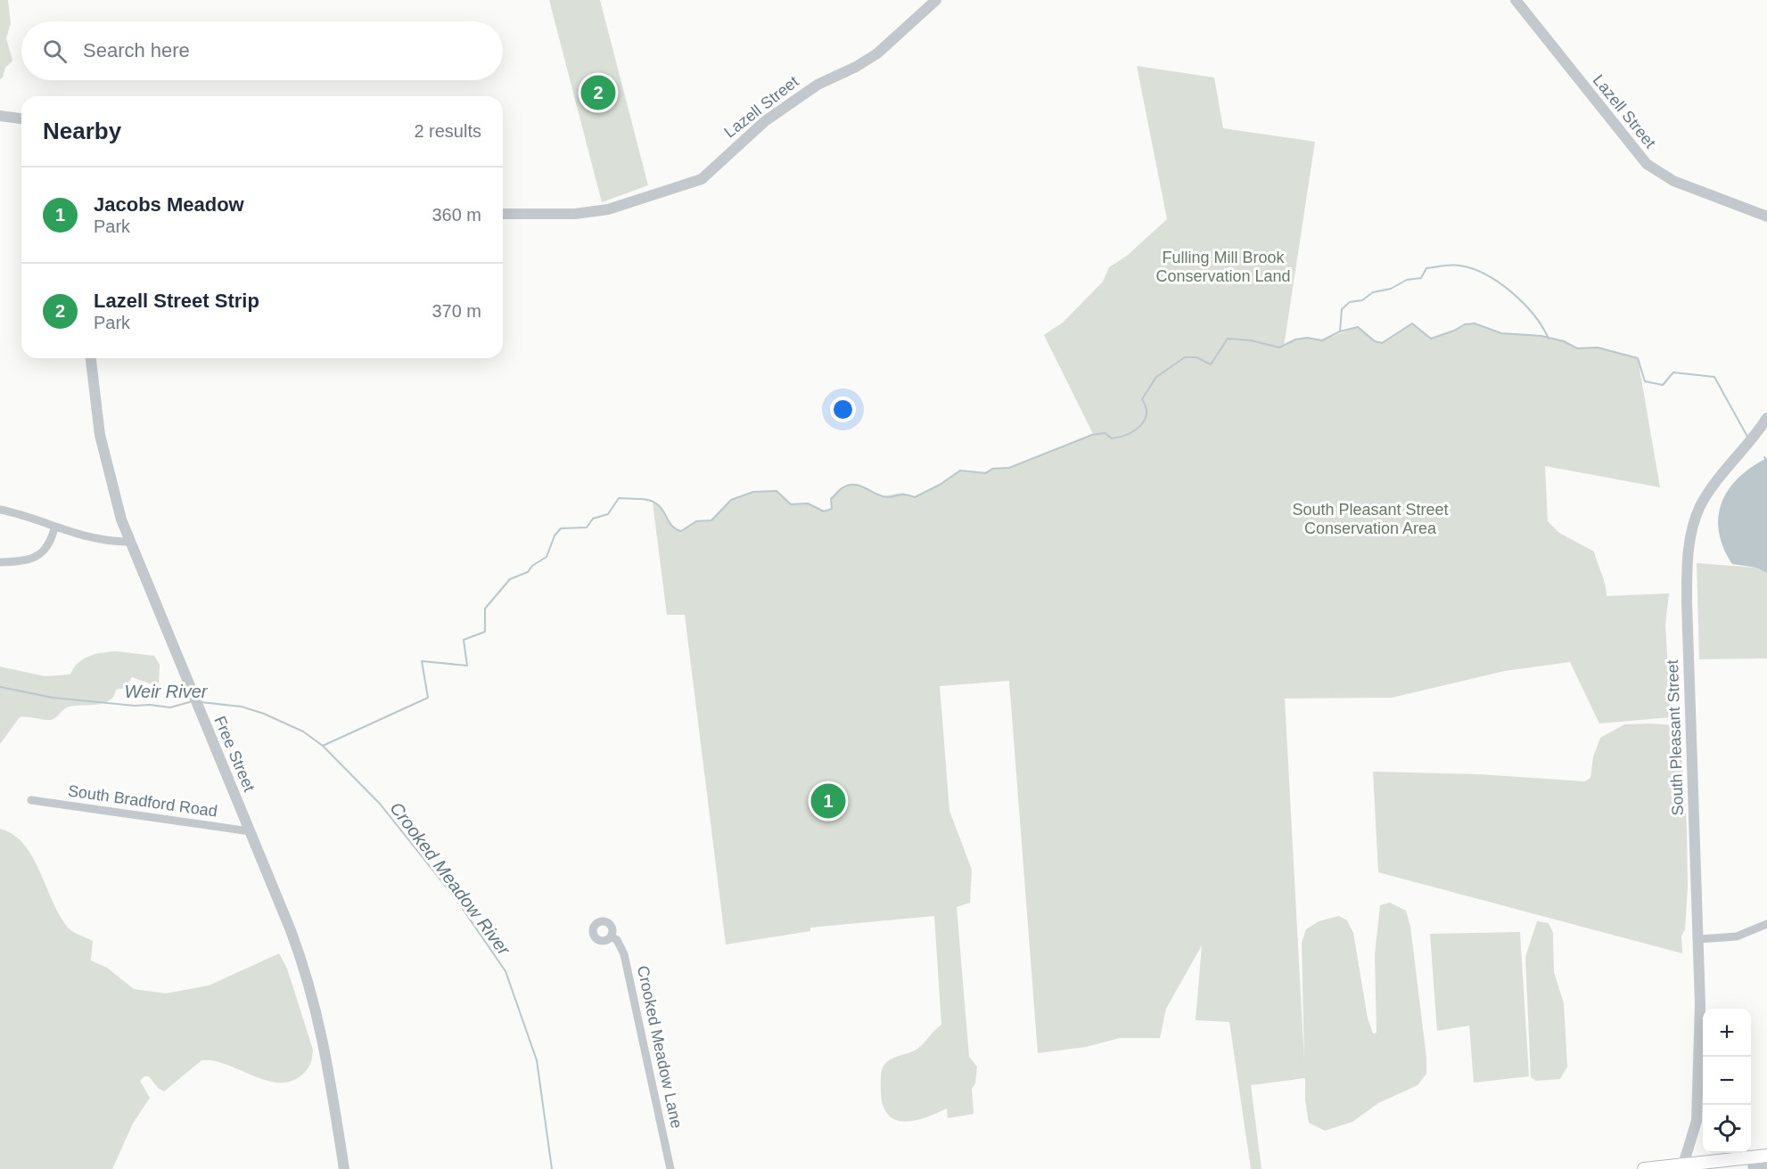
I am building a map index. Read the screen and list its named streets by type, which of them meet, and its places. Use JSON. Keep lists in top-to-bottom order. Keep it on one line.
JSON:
{"streets":{"street":["Lazell Street","South Pleasant Street","Free Street","South Bradford Road","Crooked Meadow Lane"]},"crossings":[["Free Street","South Bradford Road"]],"water":["Weir River","Crooked Meadow River"],"parks":["Fulling Mill Brook Conservation Land","South Pleasant Street Conservation Area"],"page":{"search":"Search here","pins":["2","1"],"heading":["Nearby","2 results"],"list":[{"mark":"1","name":"Jacobs Meadow","note":"Park","value":"360 m"},{"mark":"2","name":"Lazell Street Strip","note":"Park","value":"370 m"}],"map_buttons":["+","−"]}}
